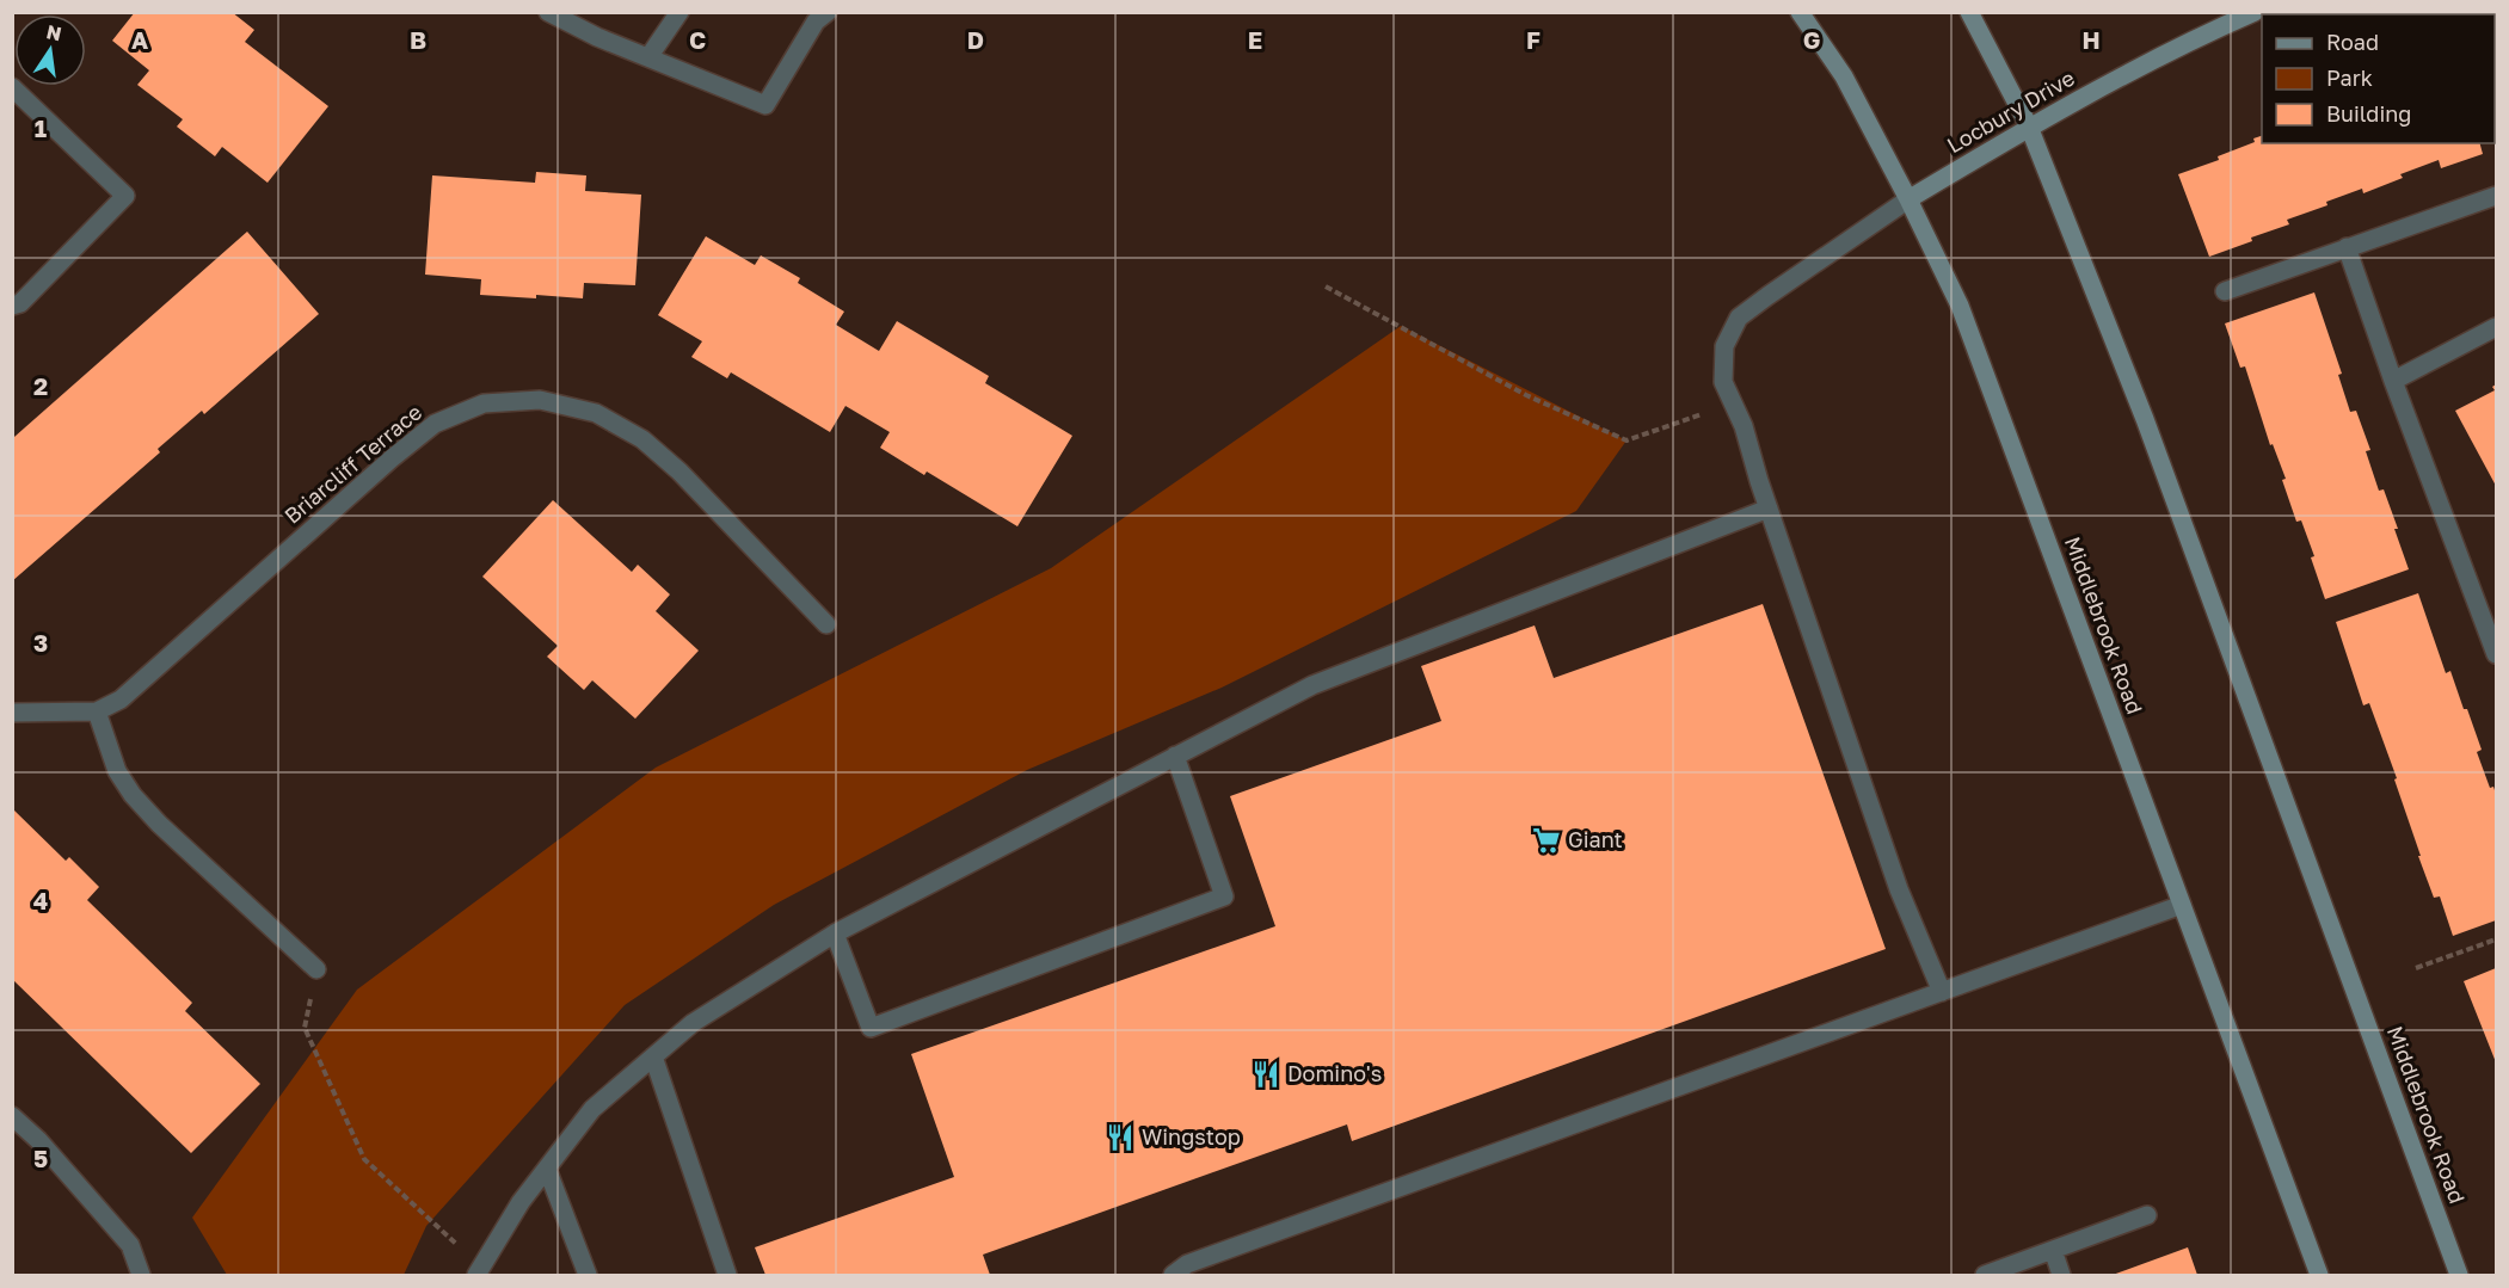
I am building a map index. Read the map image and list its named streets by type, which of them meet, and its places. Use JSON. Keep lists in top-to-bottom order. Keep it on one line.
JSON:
{"streets":{"main road":["Locbury Drive","Middlebrook Road"],"street":["Briarcliff Terrace"]},"crossings":[["Locbury Drive","Middlebrook Road"]],"places":{"supermarket":["Giant"],"restaurant":["Domino's","Wingstop"]},"legend":["Road","Park","Building"],"north":"top","grid":{"columns":["A","B","C","D","E","F","G","H"],"rows":["1","2","3","4","5"]}}
